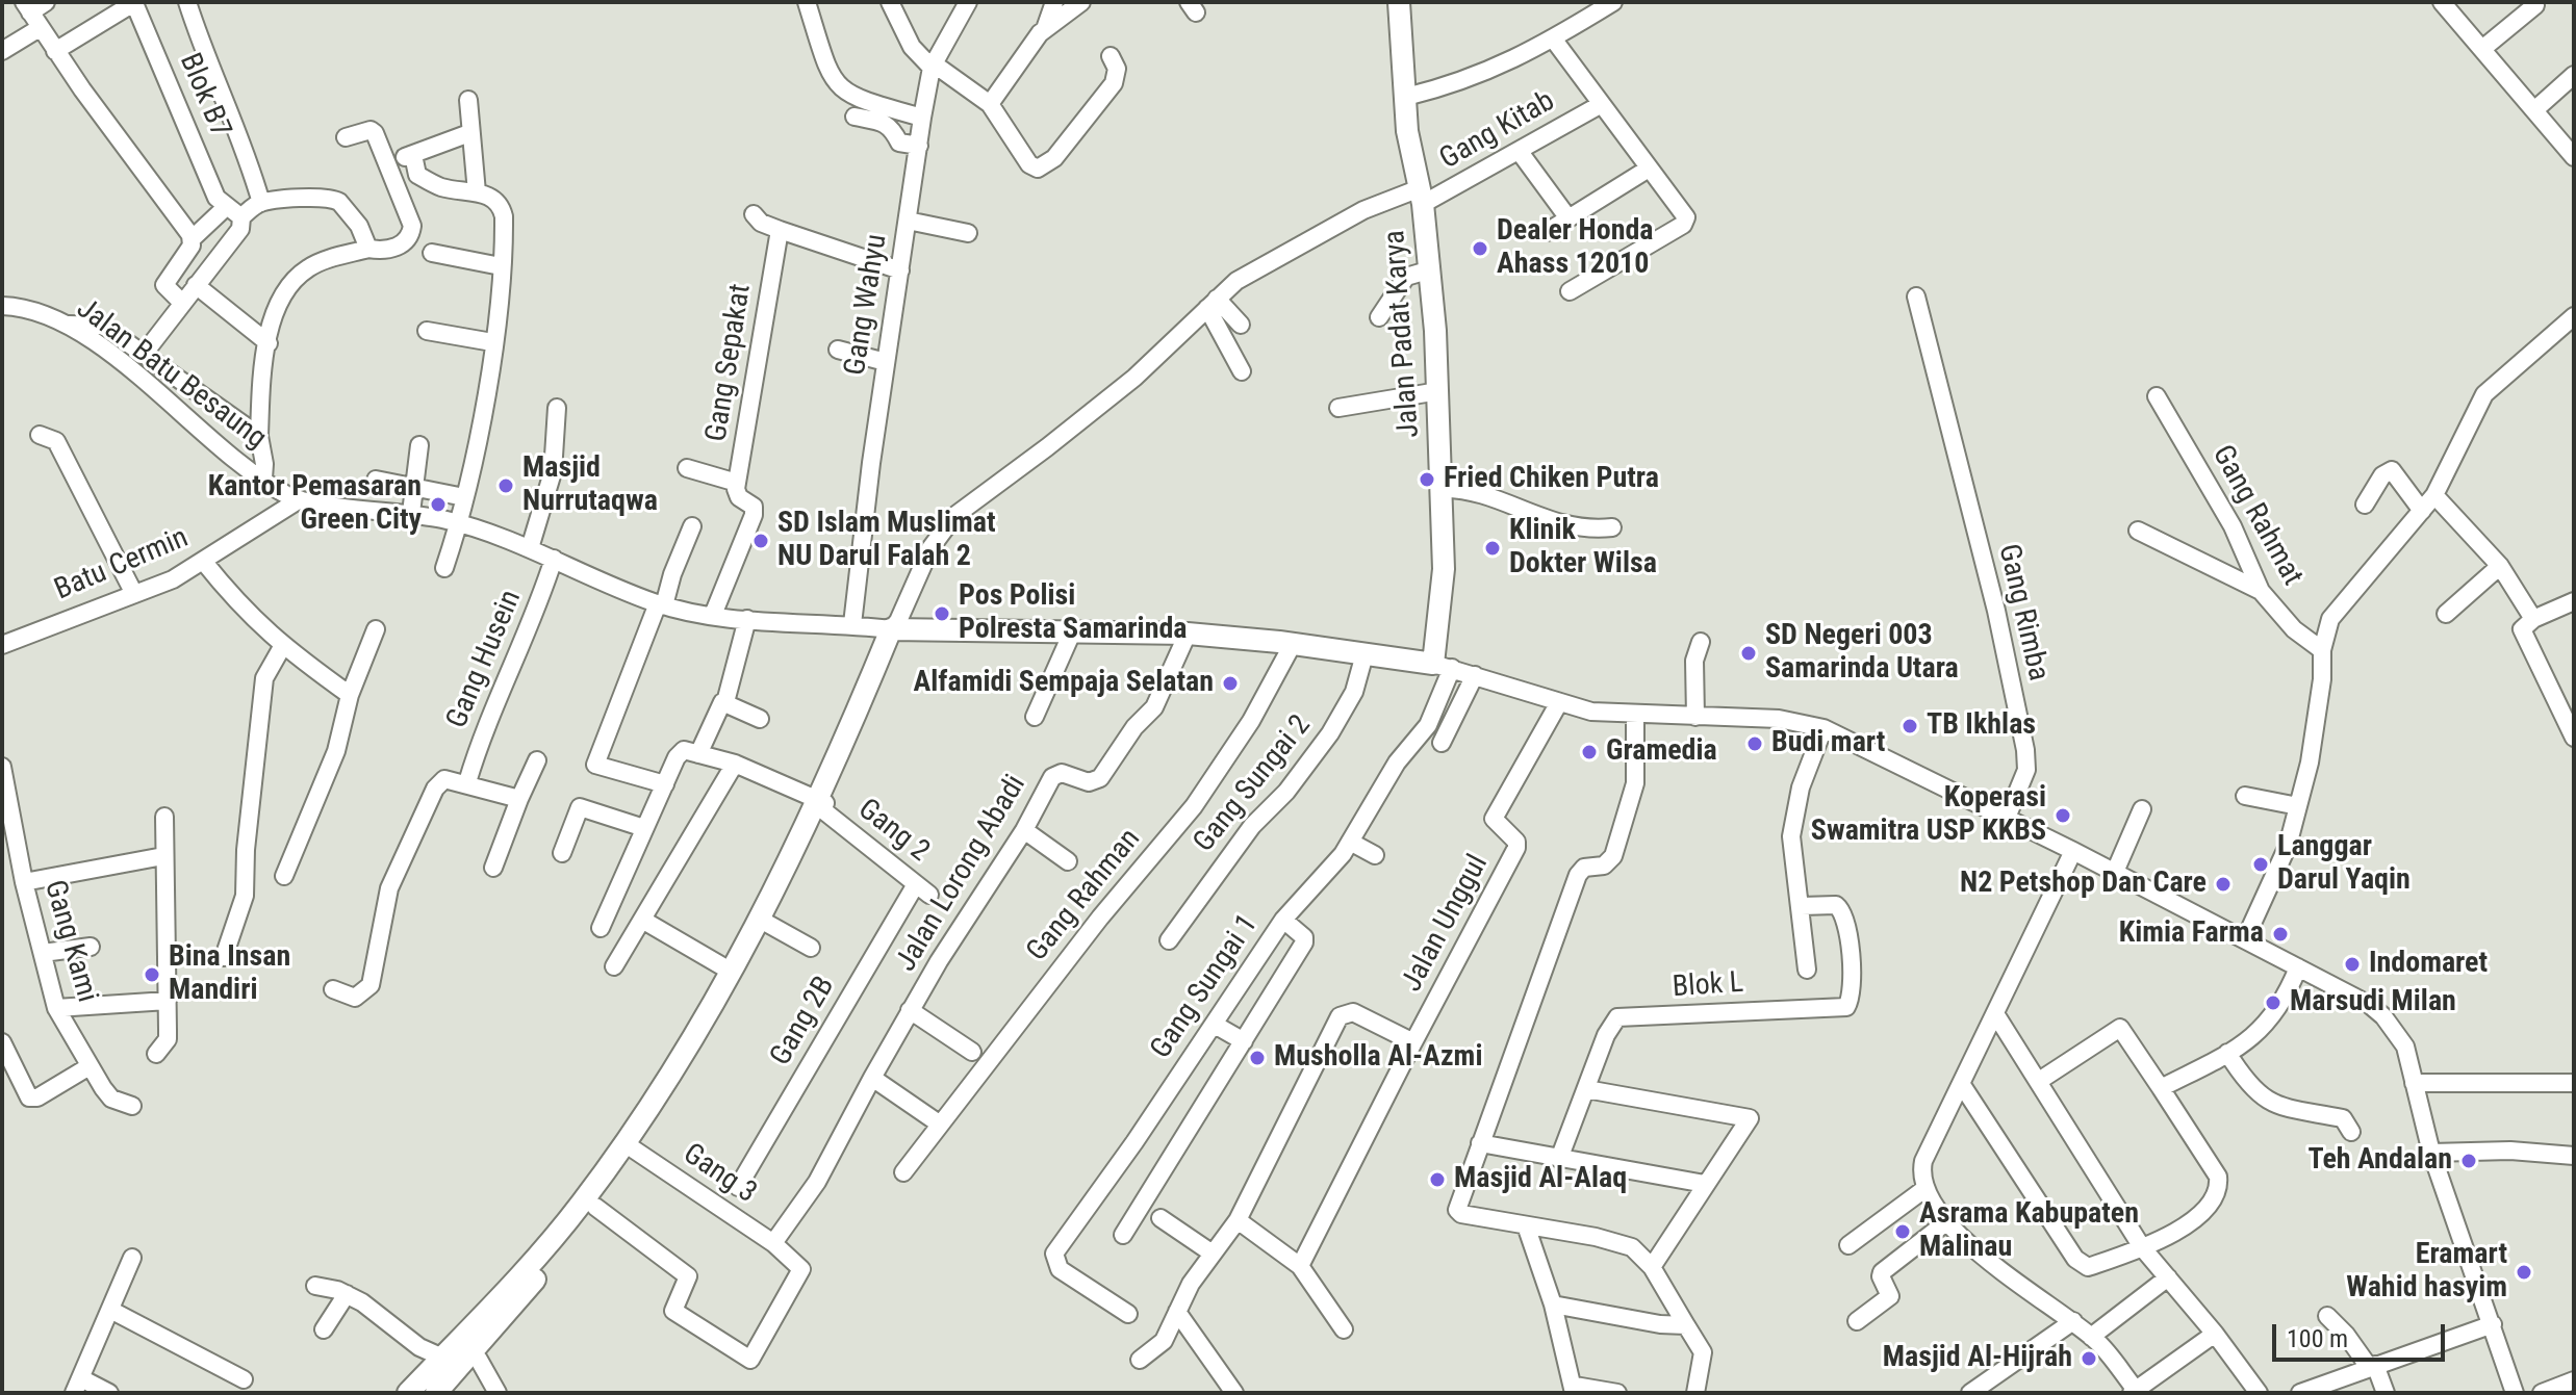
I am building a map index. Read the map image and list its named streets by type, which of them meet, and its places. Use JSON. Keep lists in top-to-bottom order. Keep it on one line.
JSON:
{"streets":{"main road":["Jalan Padat Karya"],"street":["Blok B7","Gang Kitab","Gang Wahyu","Gang Sepakat","Jalan Batu Besaung","Gang Rahmat","Batu Cermin","Gang Rimba","Gang Husein","Gang Sungai 2","Gang 2","Jalan Lorong Abadi","Gang Rahman","Jalan Unggul","Gang Kami","Blok L","Gang Sungai 1","Gang 2B","Gang 3"]},"crossings":[["Gang Kitab","Jalan Padat Karya"],["Jalan Padat Karya","Gang Sungai 1"],["Jalan Batu Besaung","Batu Cermin"],["Gang 2","Gang 2B"],["Jalan Lorong Abadi","Gang 3"]],"places":["Dealer Honda Ahass 12010","Fried Chiken Putra","Masjid Nurrutaqwa","Kantor Pemasaran Green City","SD Islam Muslimat NU Darul Falah 2","Klinik Dokter Wilsa","Pos Polisi Polresta Samarinda","SD Negeri 003 Samarinda Utara","Alfamidi Sempaja Selatan","TB Ikhlas","Budi mart","Gramedia","Koperasi Swamitra USP KKBS","Langgar Darul Yaqin","N2 Petshop Dan Care","Kimia Farma","Indomaret","Bina Insan Mandiri","Marsudi Milan","Musholla Al-Azmi","Teh Andalan","Masjid Al-Alaq","Asrama Kabupaten Malinau","Eramart Wahid hasyim","Masjid Al-Hijrah"],"scale_bar":"100 m"}
